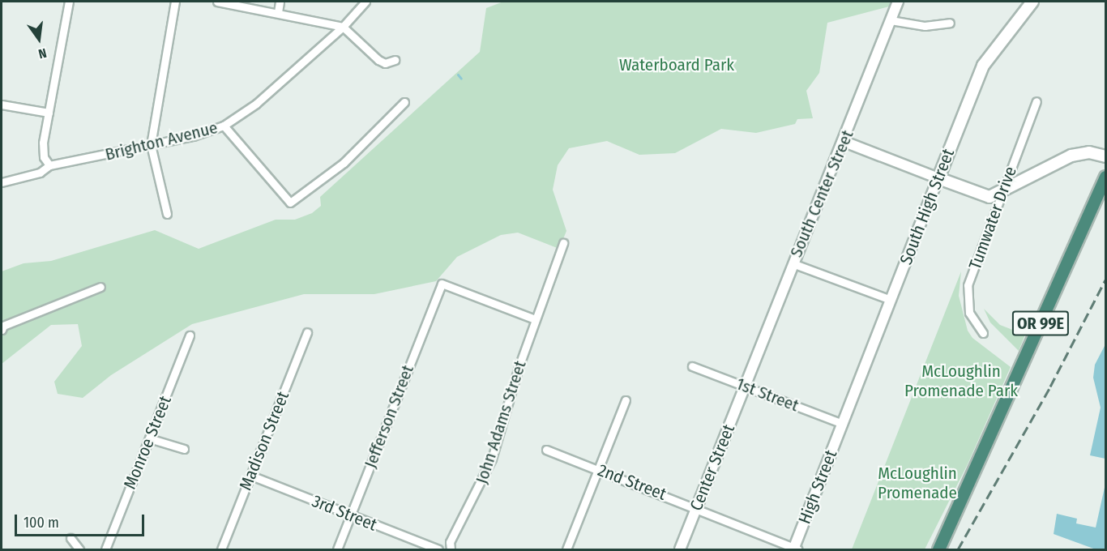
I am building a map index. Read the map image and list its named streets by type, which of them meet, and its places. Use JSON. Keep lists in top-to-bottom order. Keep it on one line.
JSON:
{"streets":{"highway":["OR 99E"],"main road":["South High Street"],"street":["Brighton Avenue","South Center Street","Tumwater Drive","1st Street","Jefferson Street","John Adams Street","Madison Street","Monroe Street","Center Street","2nd Street","High Street","3rd Street"]},"crossings":[["South Center Street","1st Street"],["South Center Street","Center Street"],["South High Street","1st Street"],["South High Street","High Street"],["1st Street","Center Street"],["1st Street","High Street"],["Jefferson Street","John Adams Street"],["Jefferson Street","3rd Street"],["Madison Street","3rd Street"],["Center Street","2nd Street"],["2nd Street","High Street"]],"parks":["Waterboard Park","McLoughlin Promenade Park","McLoughlin Promenade"],"scale_bar":"100 m","north":"bottom"}
